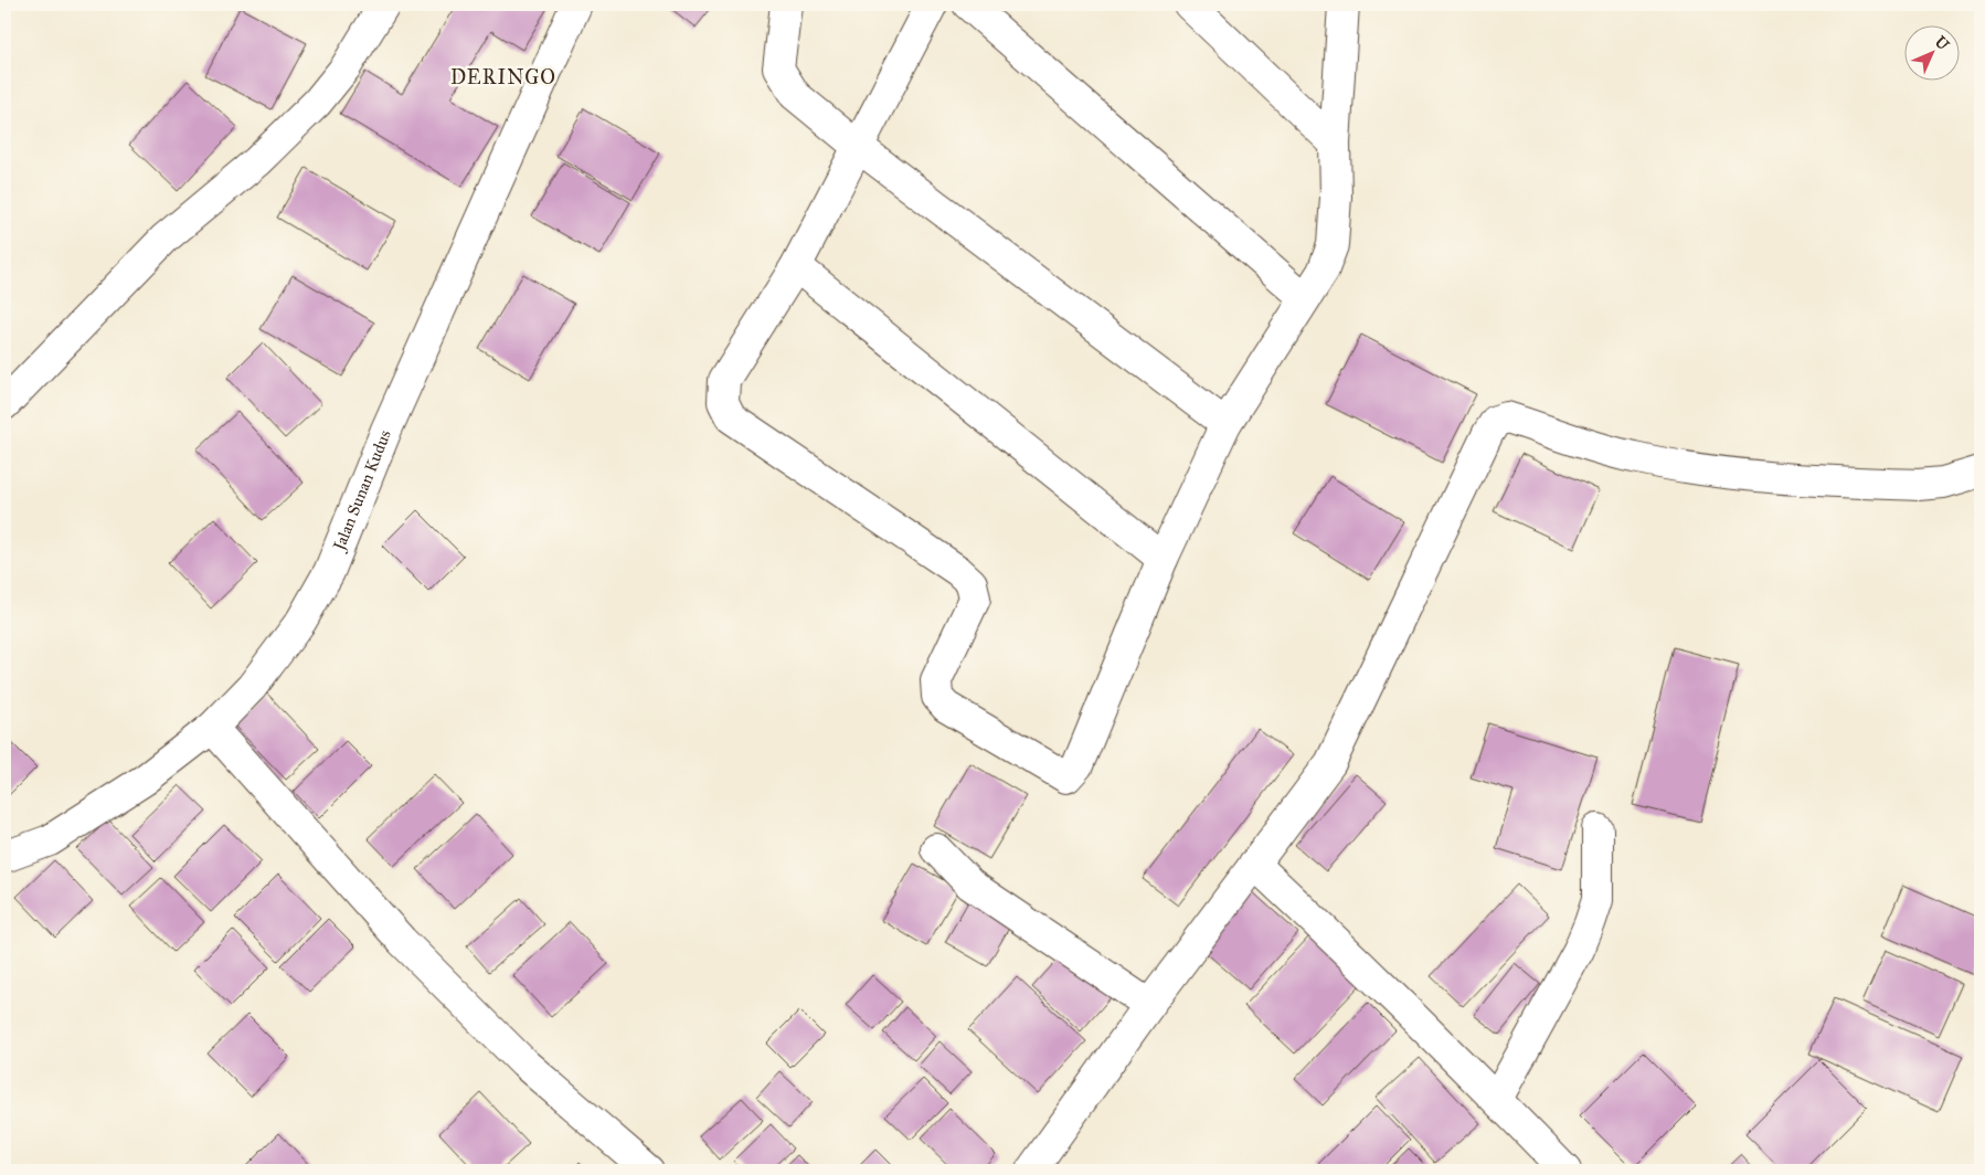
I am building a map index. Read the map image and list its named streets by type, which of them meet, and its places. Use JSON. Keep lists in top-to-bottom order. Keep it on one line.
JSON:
{"streets":{"street":["Jalan Sunan Kudus"]},"districts":["DERINGO"],"north":"top right"}
